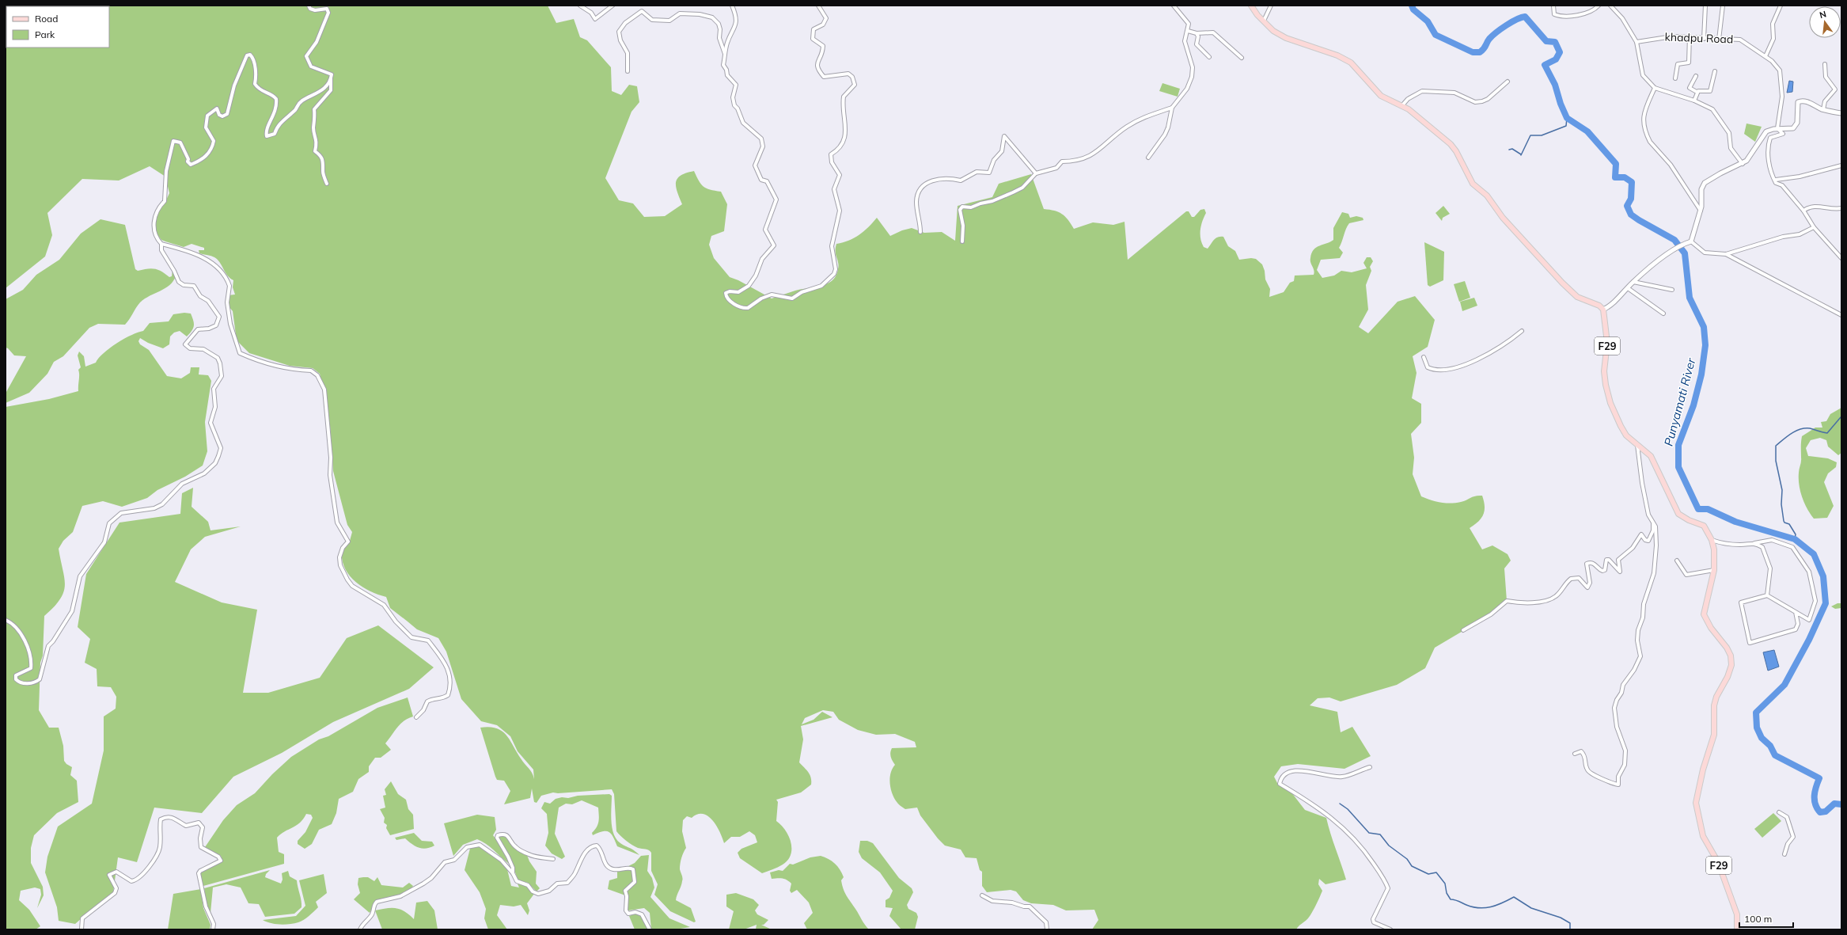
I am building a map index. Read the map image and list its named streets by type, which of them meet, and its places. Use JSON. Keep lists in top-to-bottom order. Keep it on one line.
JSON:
{"streets":{"main road":["F29"],"street":["khadpu Road"]},"water":["Punyamati River"],"legend":["Road","Park"],"scale_bar":"100 m","north":"top"}
